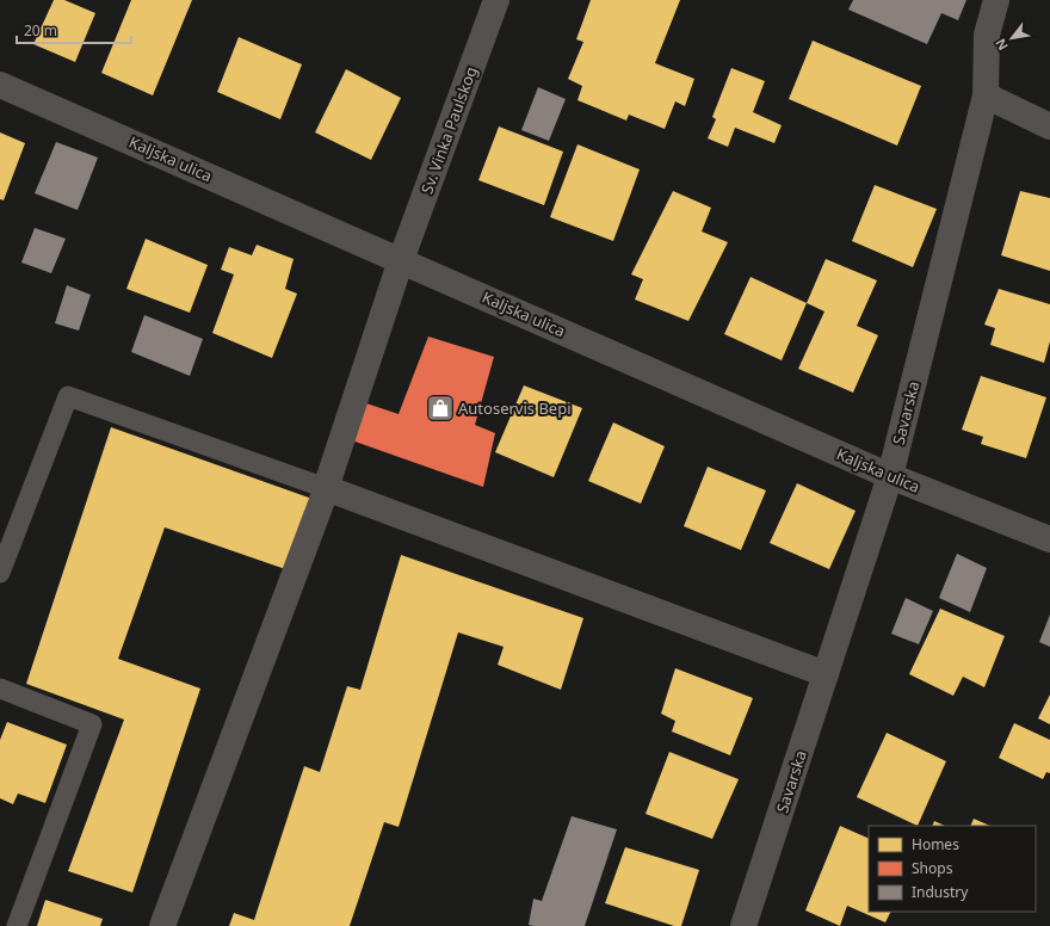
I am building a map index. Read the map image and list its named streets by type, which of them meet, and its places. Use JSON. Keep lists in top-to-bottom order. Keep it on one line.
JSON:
{"streets":{"street":["Sv. Vinka Paulskog","Kaljska ulica","Savarska"]},"crossings":[["Sv. Vinka Paulskog","Kaljska ulica"],["Kaljska ulica","Savarska"]],"places":{"shop":["Autoservis Bepi"]},"legend":["Homes","Shops","Industry"],"scale_bar":"20 m","north":"bottom left"}
